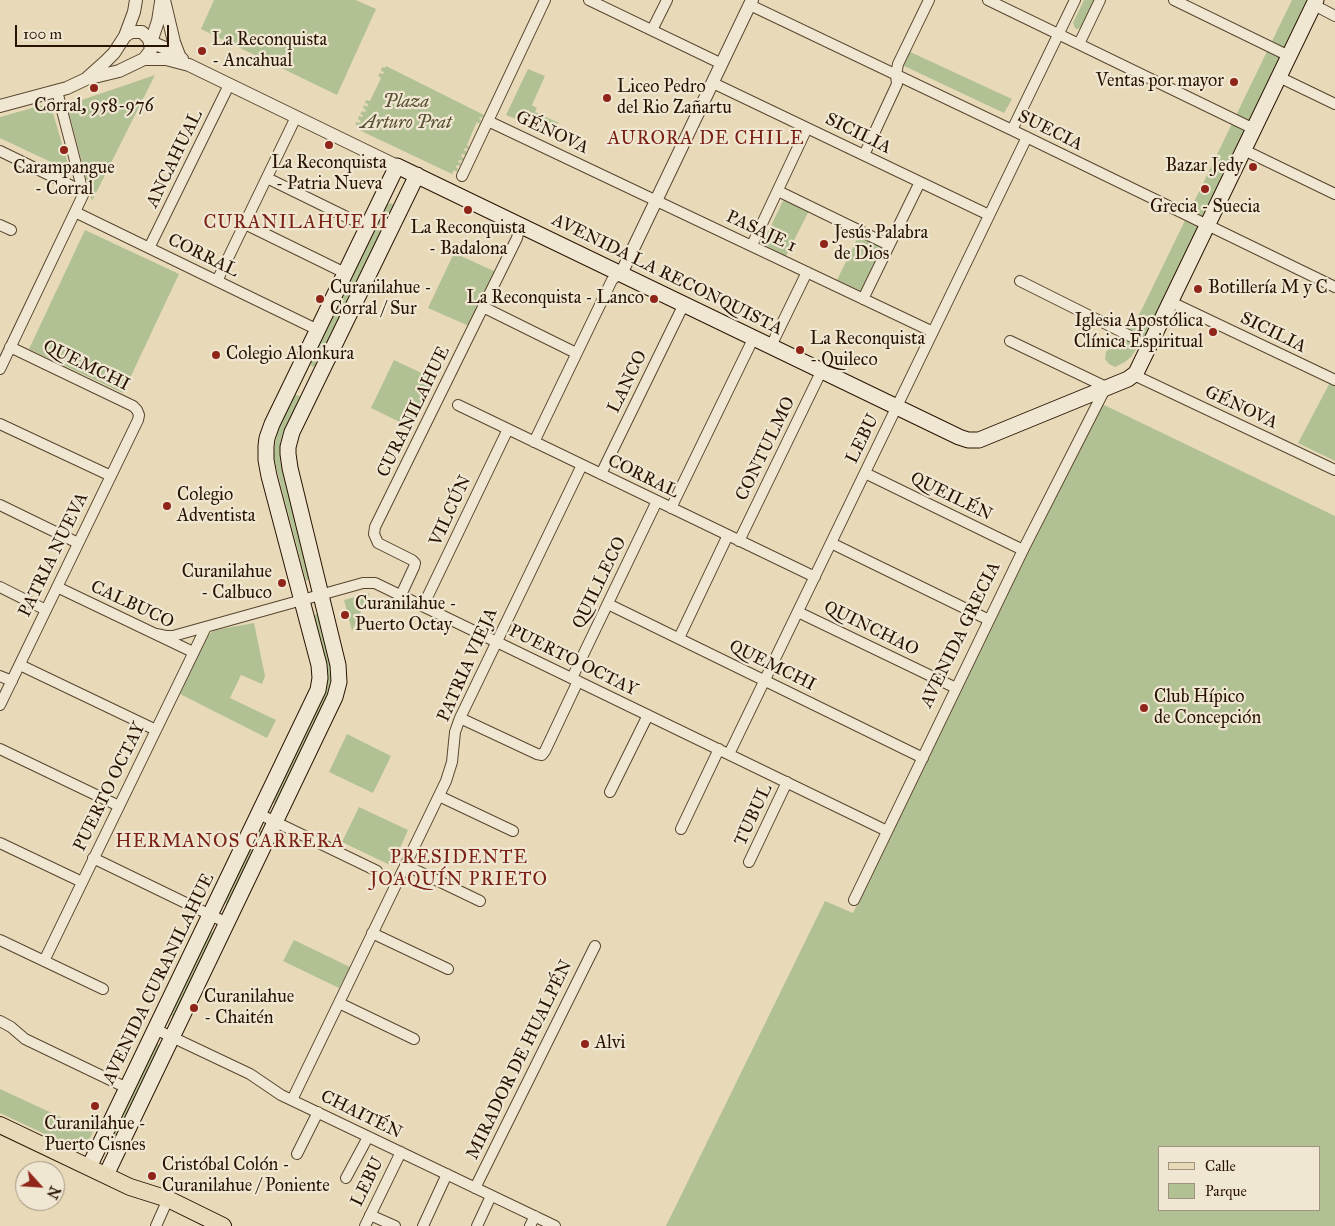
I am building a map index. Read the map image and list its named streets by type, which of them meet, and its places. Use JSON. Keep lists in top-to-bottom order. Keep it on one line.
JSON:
{"streets":{"main road":["AVENIDA LA RECONQUISTA","AVENIDA CURANILAHUE"],"street":["SUECIA","GÉNOVA","SICILIA","ANCAHUAL","PASAJE 1","CORRAL","QUEMCHI","LANCO","CURANILAHUE","LEBU","CONTULMO","QUEILÉN","VILCÚN","PATRIA NUEVA","QUILLECO","CALBUCO","QUINCHAO","AVENIDA GRECIA","PUERTO OCTAY","PATRIA VIEJA","TUBUL","MIRADOR DE HUALPÉN","CHAITÉN"]},"crossings":[["SUECIA","LEBU"],["GÉNOVA","PASAJE 1"],["GÉNOVA","AVENIDA LA RECONQUISTA"],["SICILIA","LEBU"],["ANCAHUAL","CORRAL"],["ANCAHUAL","AVENIDA LA RECONQUISTA"],["PASAJE 1","LEBU"],["CORRAL","LANCO"],["CORRAL","LEBU"],["CORRAL","CONTULMO"],["CORRAL","VILCÚN"],["CORRAL","QUILLECO"],["CORRAL","PATRIA VIEJA"],["CORRAL","AVENIDA CURANILAHUE"],["AVENIDA LA RECONQUISTA","LANCO"],["AVENIDA LA RECONQUISTA","CURANILAHUE"],["AVENIDA LA RECONQUISTA","LEBU"],["AVENIDA LA RECONQUISTA","CONTULMO"],["AVENIDA LA RECONQUISTA","AVENIDA GRECIA"],["AVENIDA LA RECONQUISTA","AVENIDA CURANILAHUE"],["QUEMCHI","LEBU"],["QUEMCHI","PATRIA NUEVA"],["QUEMCHI","QUILLECO"],["QUEMCHI","AVENIDA GRECIA"],["CURANILAHUE","PUERTO OCTAY"],["LEBU","QUEILÉN"],["LEBU","QUINCHAO"],["LEBU","PUERTO OCTAY"],["LEBU","CHAITÉN"],["QUEILÉN","AVENIDA GRECIA"],["VILCÚN","PUERTO OCTAY"],["PATRIA NUEVA","CALBUCO"],["QUILLECO","PUERTO OCTAY"],["QUILLECO","PATRIA VIEJA"],["CALBUCO","PUERTO OCTAY"],["QUINCHAO","AVENIDA GRECIA"],["AVENIDA GRECIA","PUERTO OCTAY"],["PUERTO OCTAY","PATRIA VIEJA"],["PUERTO OCTAY","TUBUL"],["PUERTO OCTAY","AVENIDA CURANILAHUE"],["PATRIA VIEJA","CHAITÉN"],["AVENIDA CURANILAHUE","CHAITÉN"],["MIRADOR DE HUALPÉN","CHAITÉN"]],"districts":["AURORA DE CHILE","CURANILAHUE II","HERMANOS CARRERA","PRESIDENTE JOAQUÍN PRIETO"],"parks":["Plaza Arturo Prat"],"places":["La Reconquista - Ancahual","Ventas por mayor","Corral, 958-976","Liceo Pedro del Rio Zañartu","La Reconquista - Patria Nueva","Carampangue - Corral","Bazar Jedy","Grecia - Suecia","La Reconquista - Badalona","Jesús Palabra de Dios","Botillería M y C","Curanilahue - Corral / Sur","La Reconquista - Lanco","Iglesia Apostólica Clínica Espiritual","La Reconquista - Quileco","Colegio Alonkura","Colegio Adventista","Curanilahue - Calbuco","Curanilahue - Puerto Octay","Club Hípico de Concepción","Curanilahue - Chaitén","Alvi","Curanilahue - Puerto Cisnes","Cristóbal Colón - Curanilahue / Poniente"],"legend":["Calle","Parque"],"scale_bar":"100 m","north":"bottom right"}
